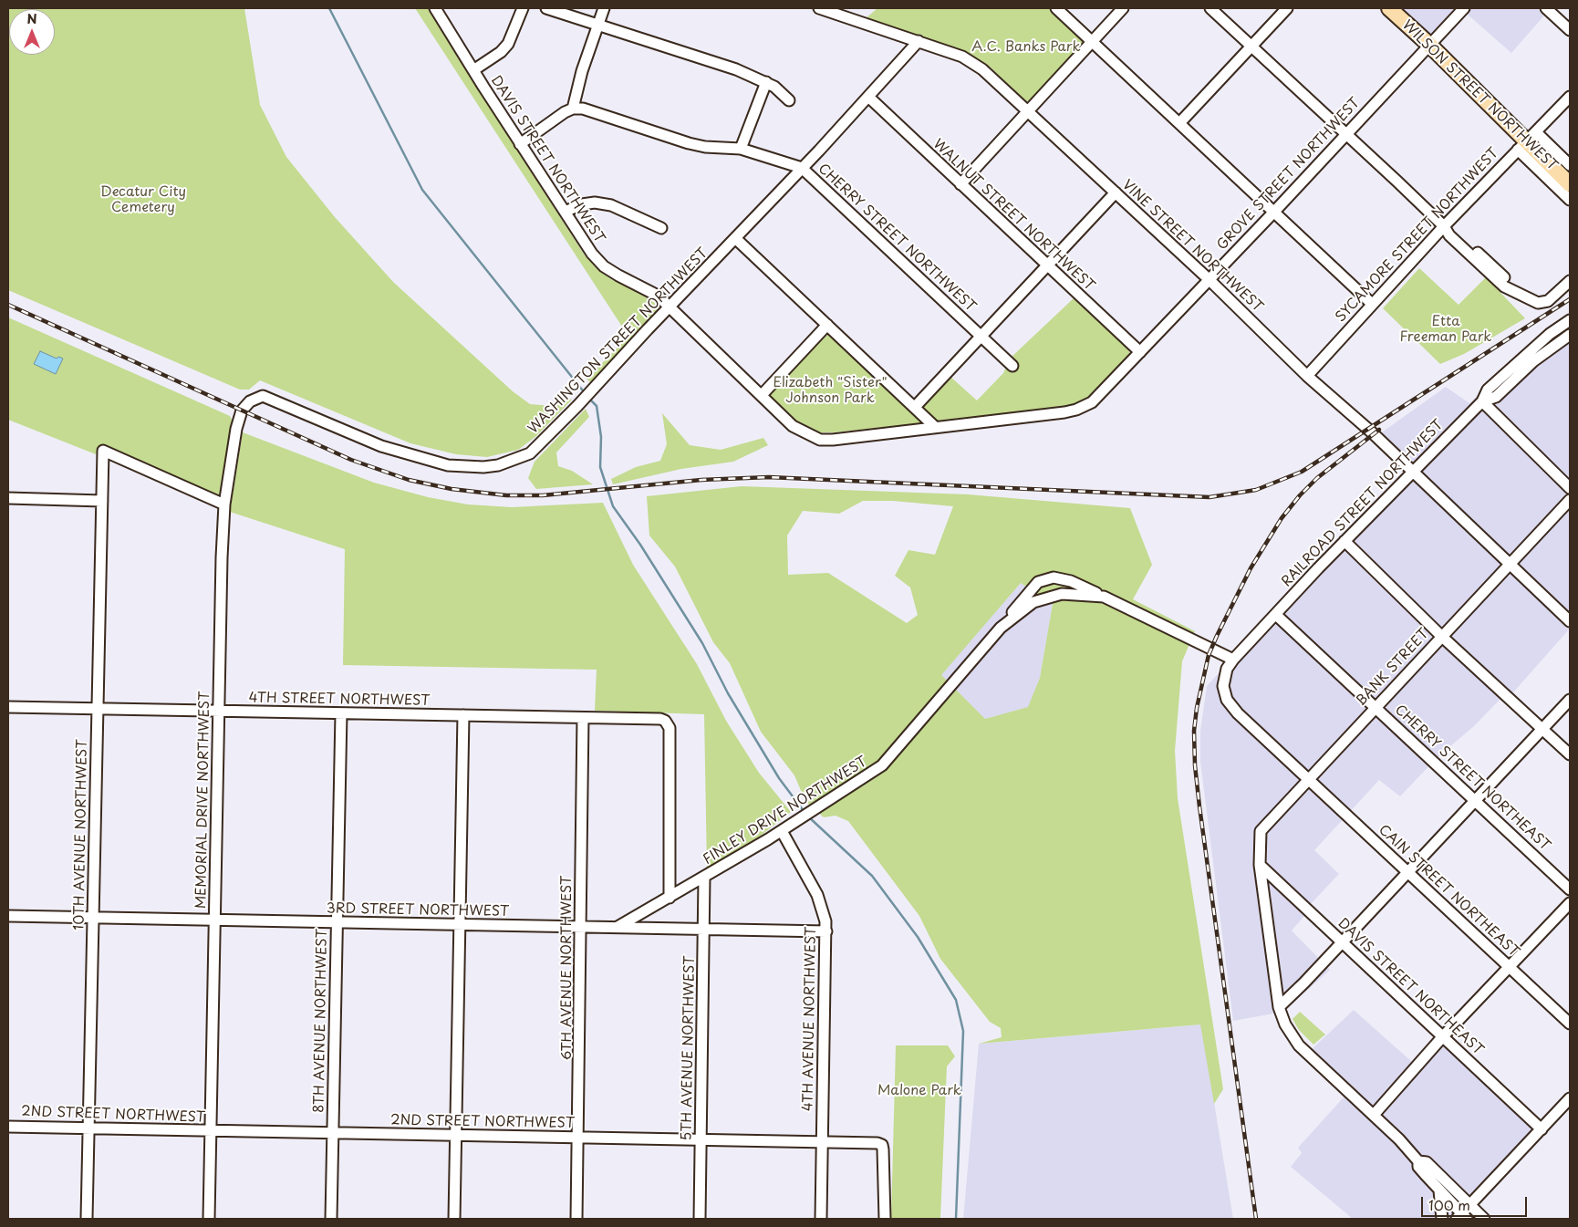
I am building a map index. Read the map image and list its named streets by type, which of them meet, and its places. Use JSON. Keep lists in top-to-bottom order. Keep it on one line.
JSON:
{"streets":{"highway":["WILSON STREET NORTHWEST"],"street":["DAVIS STREET NORTHWEST","GROVE STREET NORTHWEST","WALNUT STREET NORTHWEST","SYCAMORE STREET NORTHWEST","CHERRY STREET NORTHWEST","VINE STREET NORTHWEST","WASHINGTON STREET NORTHWEST","RAILROAD STREET NORTHWEST","BANK STREET","4TH STREET NORTHWEST","CHERRY STREET NORTHEAST","MEMORIAL DRIVE NORTHWEST","FINLEY DRIVE NORTHWEST","10TH AVENUE NORTHWEST","CAIN STREET NORTHEAST","3RD STREET NORTHWEST","6TH AVENUE NORTHWEST","DAVIS STREET NORTHEAST","4TH AVENUE NORTHWEST","8TH AVENUE NORTHWEST","5TH AVENUE NORTHWEST","2ND STREET NORTHWEST"]},"crossings":[["WILSON STREET NORTHWEST","GROVE STREET NORTHWEST"],["WILSON STREET NORTHWEST","SYCAMORE STREET NORTHWEST"],["DAVIS STREET NORTHWEST","GROVE STREET NORTHWEST"],["DAVIS STREET NORTHWEST","WASHINGTON STREET NORTHWEST"],["GROVE STREET NORTHWEST","WALNUT STREET NORTHWEST"],["GROVE STREET NORTHWEST","VINE STREET NORTHWEST"],["WALNUT STREET NORTHWEST","WASHINGTON STREET NORTHWEST"],["SYCAMORE STREET NORTHWEST","VINE STREET NORTHWEST"],["CHERRY STREET NORTHWEST","WASHINGTON STREET NORTHWEST"],["VINE STREET NORTHWEST","WASHINGTON STREET NORTHWEST"],["VINE STREET NORTHWEST","RAILROAD STREET NORTHWEST"],["VINE STREET NORTHWEST","BANK STREET"],["WASHINGTON STREET NORTHWEST","MEMORIAL DRIVE NORTHWEST"],["RAILROAD STREET NORTHWEST","FINLEY DRIVE NORTHWEST"],["RAILROAD STREET NORTHWEST","CAIN STREET NORTHEAST"],["BANK STREET","CHERRY STREET NORTHEAST"],["BANK STREET","CAIN STREET NORTHEAST"],["BANK STREET","DAVIS STREET NORTHEAST"],["4TH STREET NORTHWEST","MEMORIAL DRIVE NORTHWEST"],["4TH STREET NORTHWEST","FINLEY DRIVE NORTHWEST"],["4TH STREET NORTHWEST","10TH AVENUE NORTHWEST"],["4TH STREET NORTHWEST","6TH AVENUE NORTHWEST"],["4TH STREET NORTHWEST","8TH AVENUE NORTHWEST"],["MEMORIAL DRIVE NORTHWEST","10TH AVENUE NORTHWEST"],["MEMORIAL DRIVE NORTHWEST","3RD STREET NORTHWEST"],["MEMORIAL DRIVE NORTHWEST","2ND STREET NORTHWEST"],["FINLEY DRIVE NORTHWEST","3RD STREET NORTHWEST"],["FINLEY DRIVE NORTHWEST","4TH AVENUE NORTHWEST"],["FINLEY DRIVE NORTHWEST","5TH AVENUE NORTHWEST"],["10TH AVENUE NORTHWEST","3RD STREET NORTHWEST"],["10TH AVENUE NORTHWEST","2ND STREET NORTHWEST"],["3RD STREET NORTHWEST","6TH AVENUE NORTHWEST"],["3RD STREET NORTHWEST","4TH AVENUE NORTHWEST"],["3RD STREET NORTHWEST","8TH AVENUE NORTHWEST"],["3RD STREET NORTHWEST","5TH AVENUE NORTHWEST"],["6TH AVENUE NORTHWEST","2ND STREET NORTHWEST"],["4TH AVENUE NORTHWEST","2ND STREET NORTHWEST"],["8TH AVENUE NORTHWEST","2ND STREET NORTHWEST"],["5TH AVENUE NORTHWEST","2ND STREET NORTHWEST"]],"parks":["A.C. Banks Park","Decatur City Cemetery","Etta Freeman Park","Elizabeth \"Sister\" Johnson Park","Malone Park"],"scale_bar":"100 m","north":"top"}
